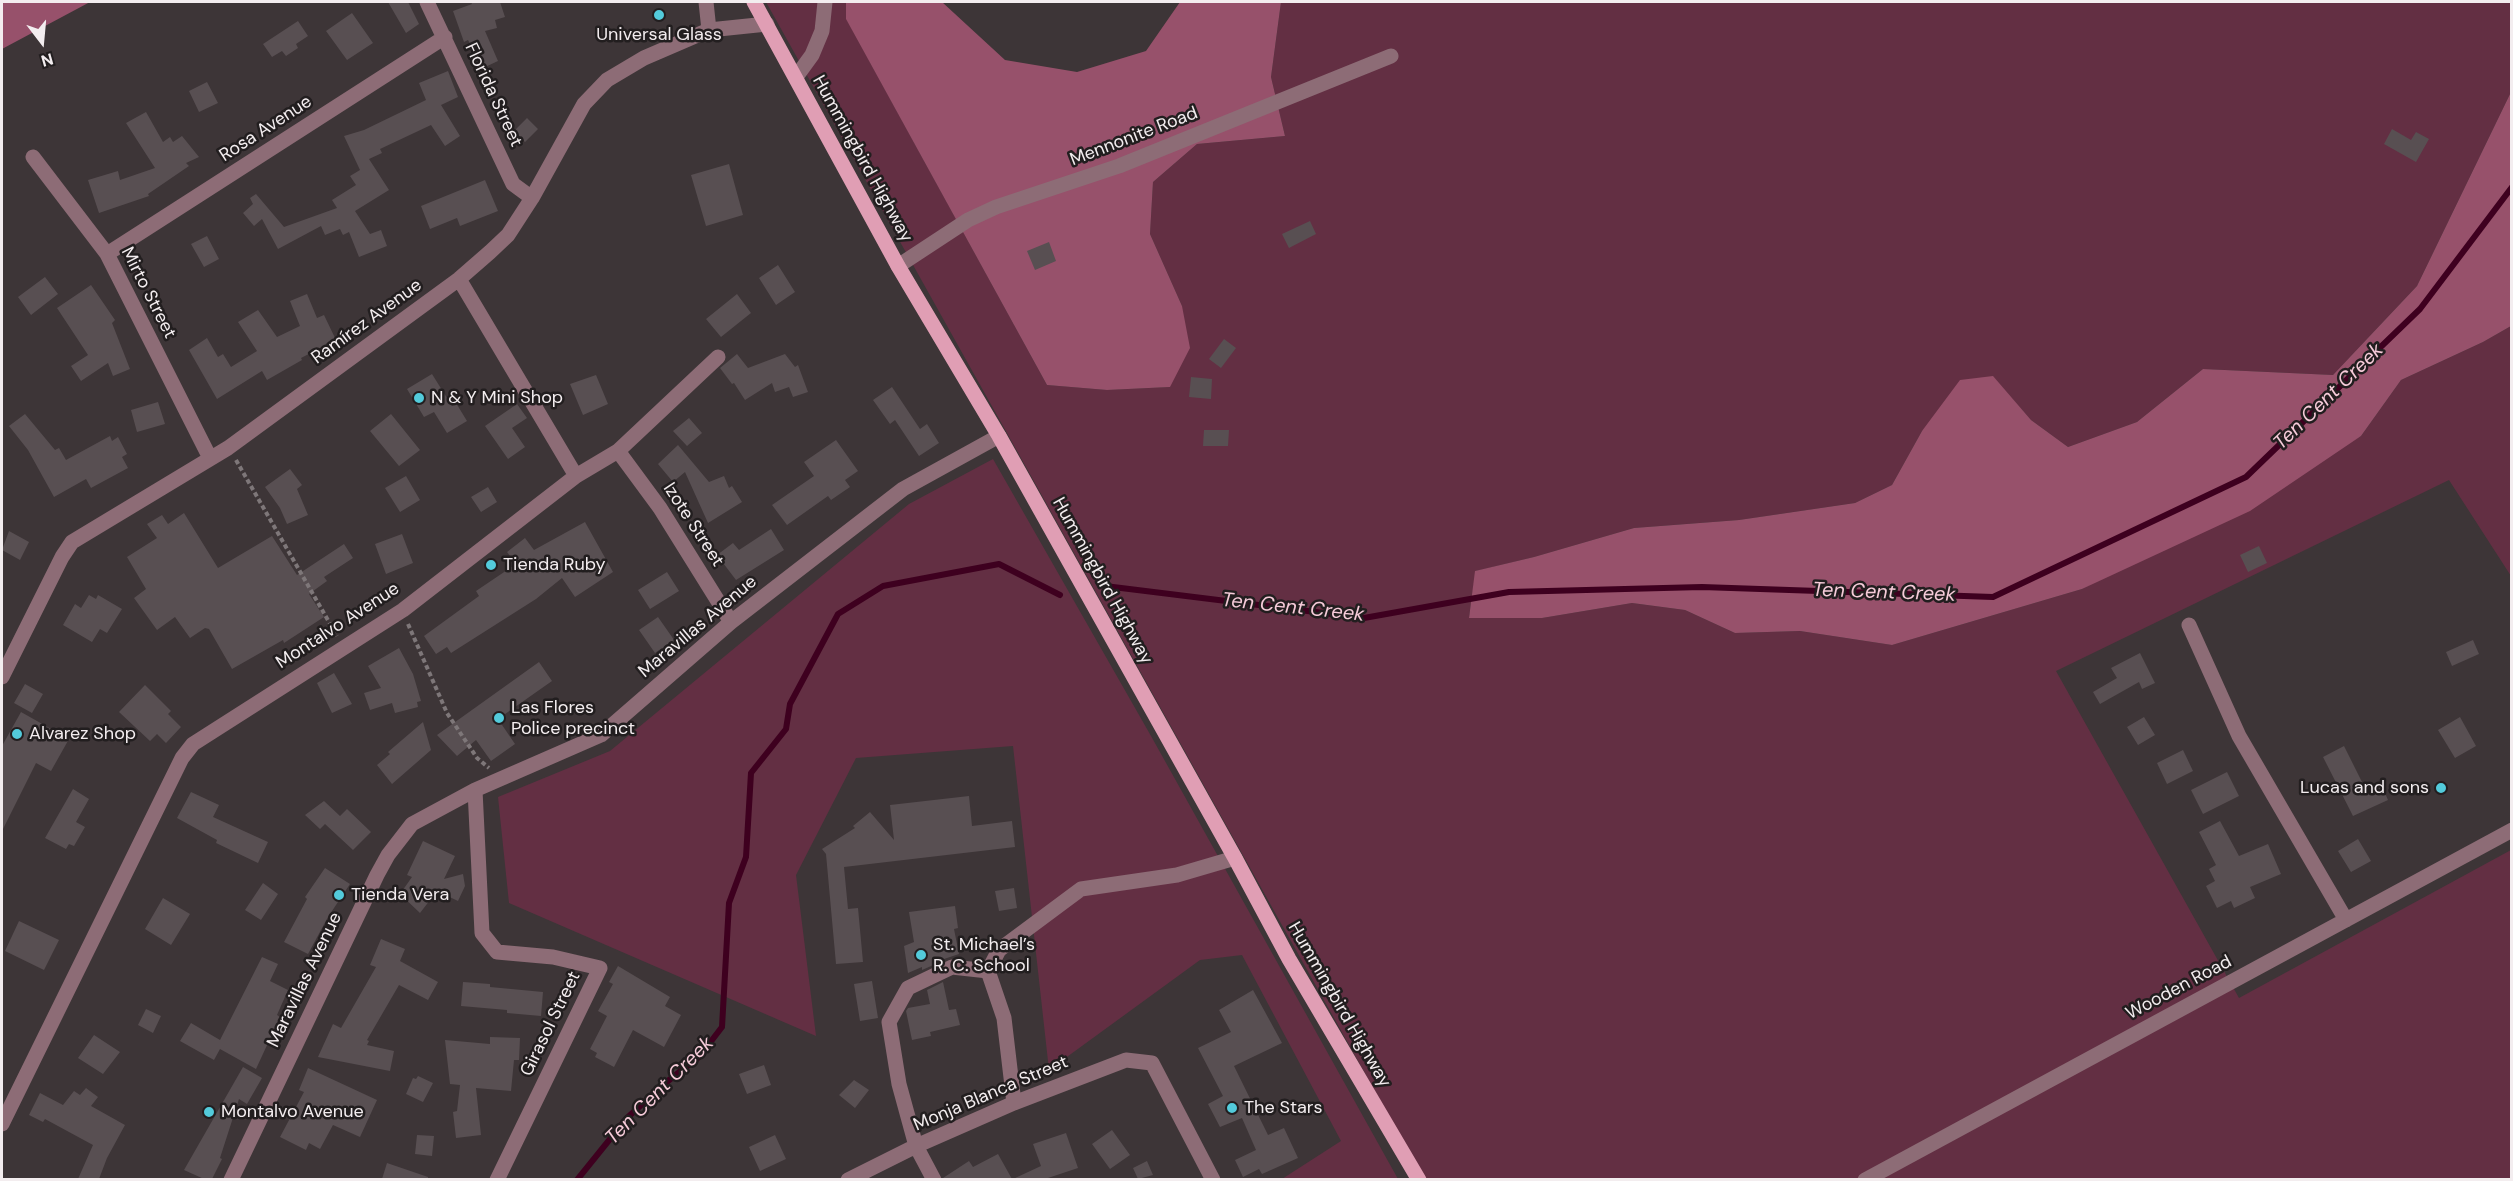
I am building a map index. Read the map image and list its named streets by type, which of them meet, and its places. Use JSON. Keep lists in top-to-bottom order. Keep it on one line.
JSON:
{"streets":{"main road":["Hummingbird Highway"],"street":["Florida Street","Rosa Avenue","Mennonite Road","Mirto Street","Ramírez Avenue","Izote Street","Montalvo Avenue","Maravillas Avenue","Wooden Road","Girasol Street","Monja Blanca Street"]},"crossings":[["Florida Street","Rosa Avenue"],["Florida Street","Ramírez Avenue"],["Rosa Avenue","Mirto Street"],["Mennonite Road","Hummingbird Highway"],["Hummingbird Highway","Ramírez Avenue"],["Hummingbird Highway","Maravillas Avenue"],["Mirto Street","Ramírez Avenue"],["Izote Street","Montalvo Avenue"],["Izote Street","Maravillas Avenue"],["Maravillas Avenue","Girasol Street"]],"water":["Ten Cent Creek"],"places":["Universal Glass","N & Y Mini Shop","Tienda Ruby","Las Flores Police precinct","Alvarez Shop","Lucas and sons","Tienda Vera","St. Michael’s R. C. School","The Stars","Montalvo Avenue"],"north":"bottom"}
